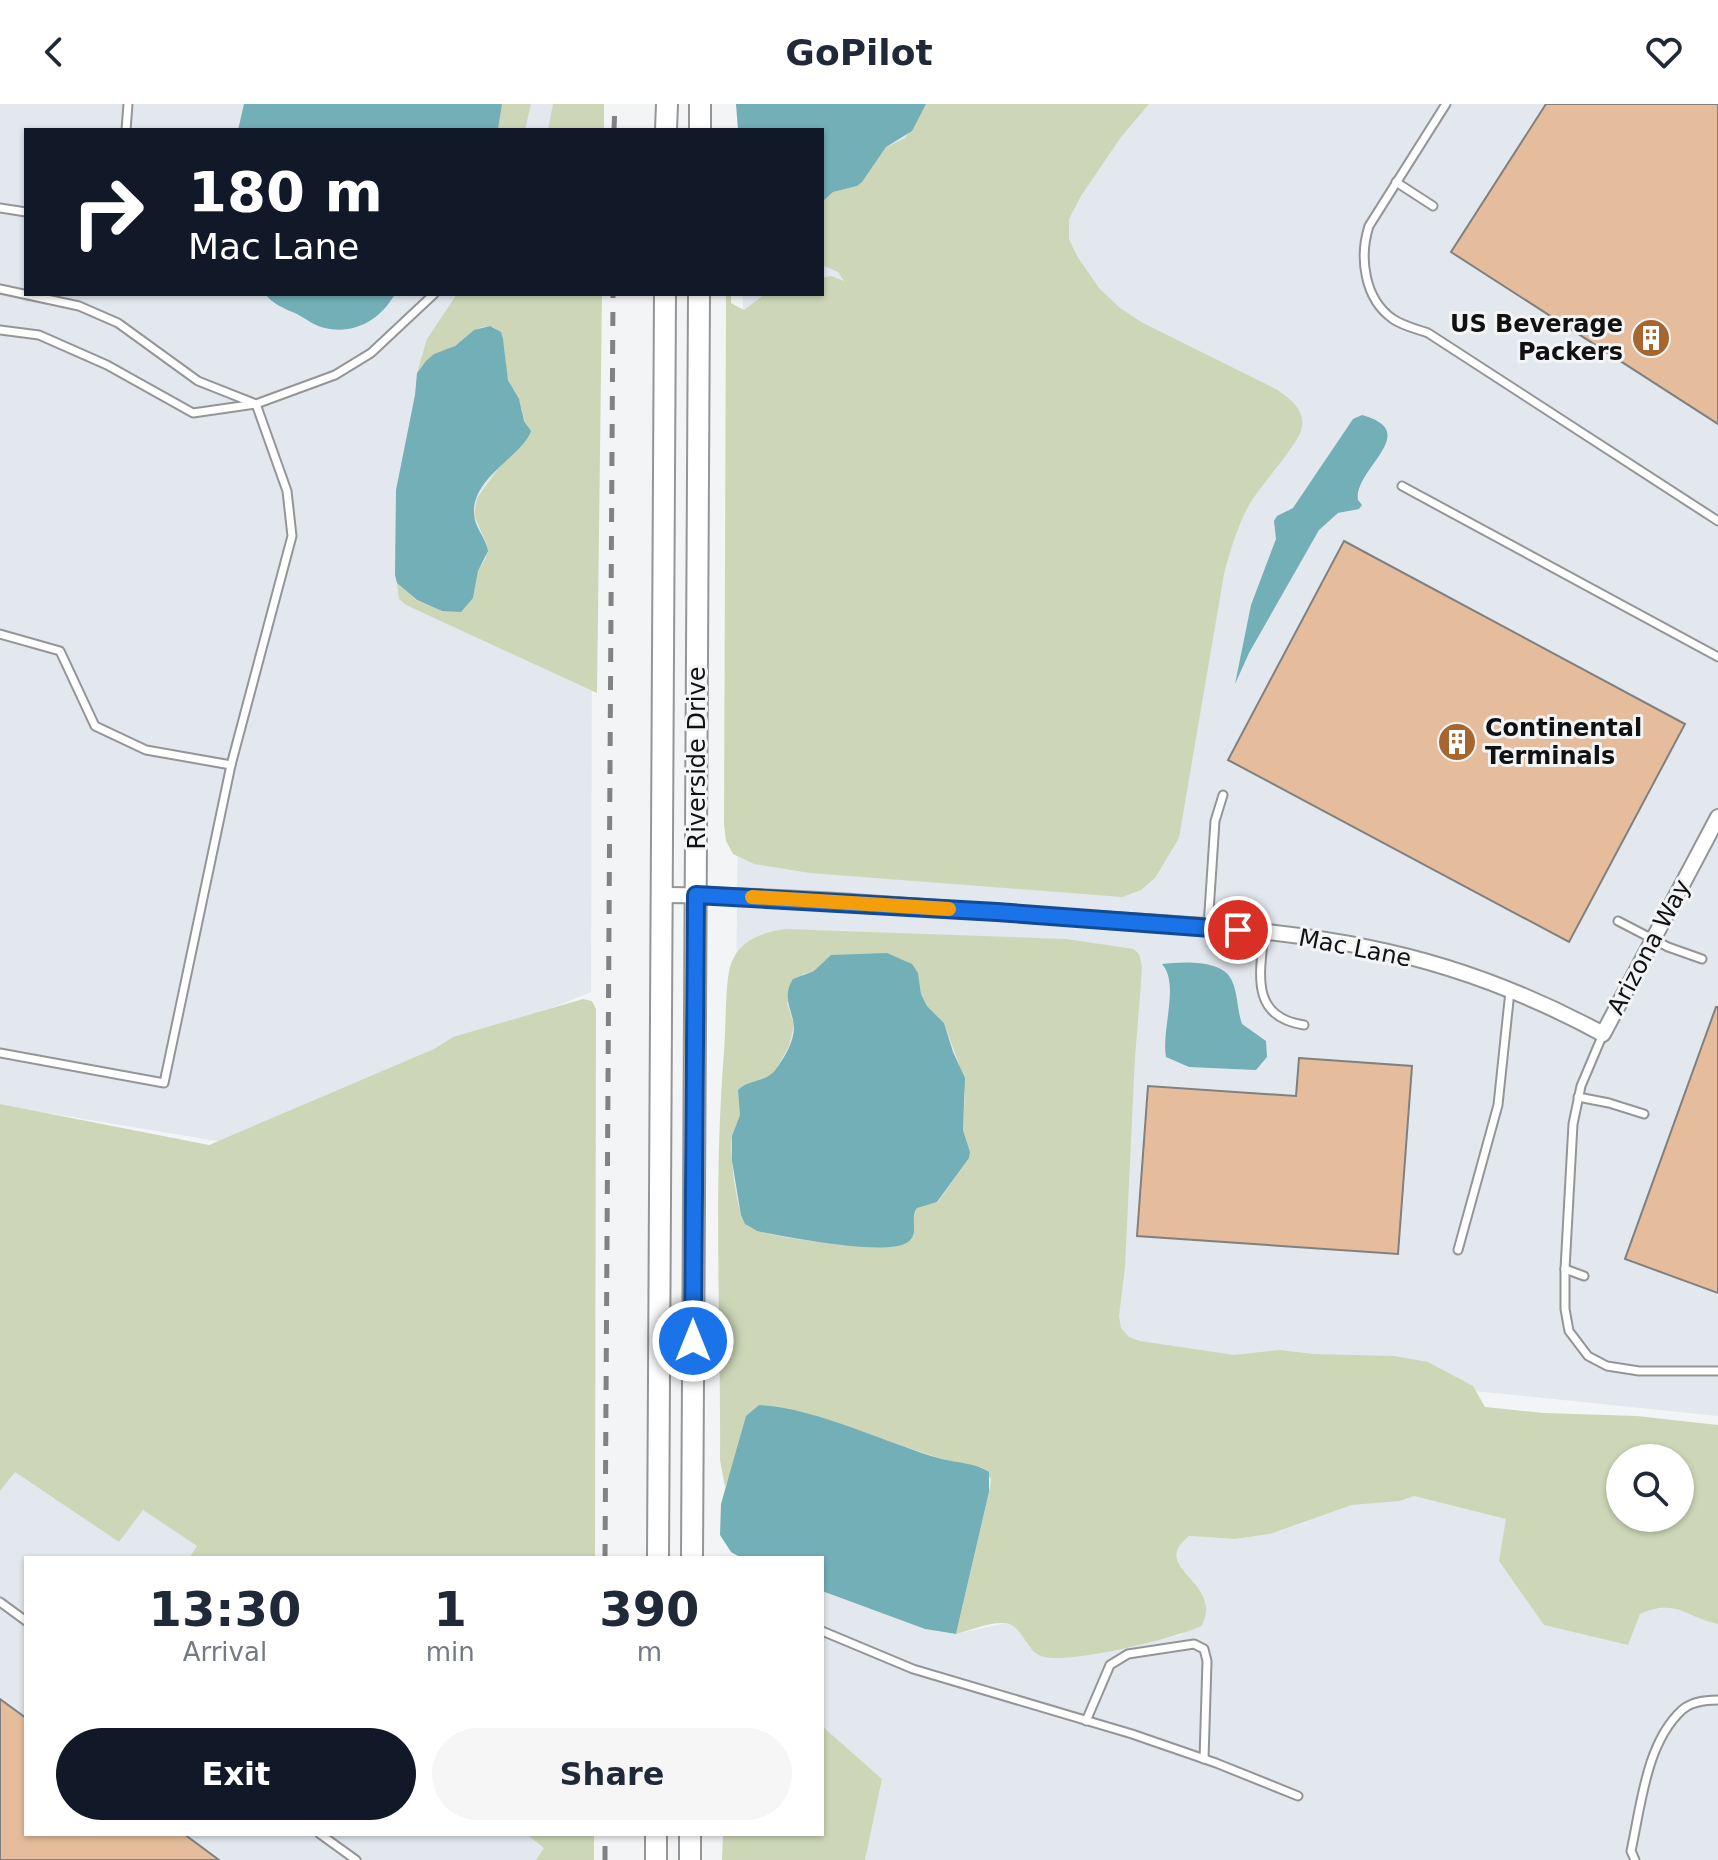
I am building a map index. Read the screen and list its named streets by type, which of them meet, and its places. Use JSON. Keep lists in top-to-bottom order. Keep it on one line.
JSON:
{"streets":{"main road":["Riverside Drive"],"street":["Arizona Way","Mac Lane"]},"crossings":[["Riverside Drive","Mac Lane"],["Arizona Way","Mac Lane"]],"places":{"building":["US Beverage Packers","Continental Terminals"]},"page":{"header":"GoPilot","turn":["180 m","Mac Lane"],"eta":["13:30","Arrival","1","min","390","m"],"buttons":["Exit","Share"]}}
